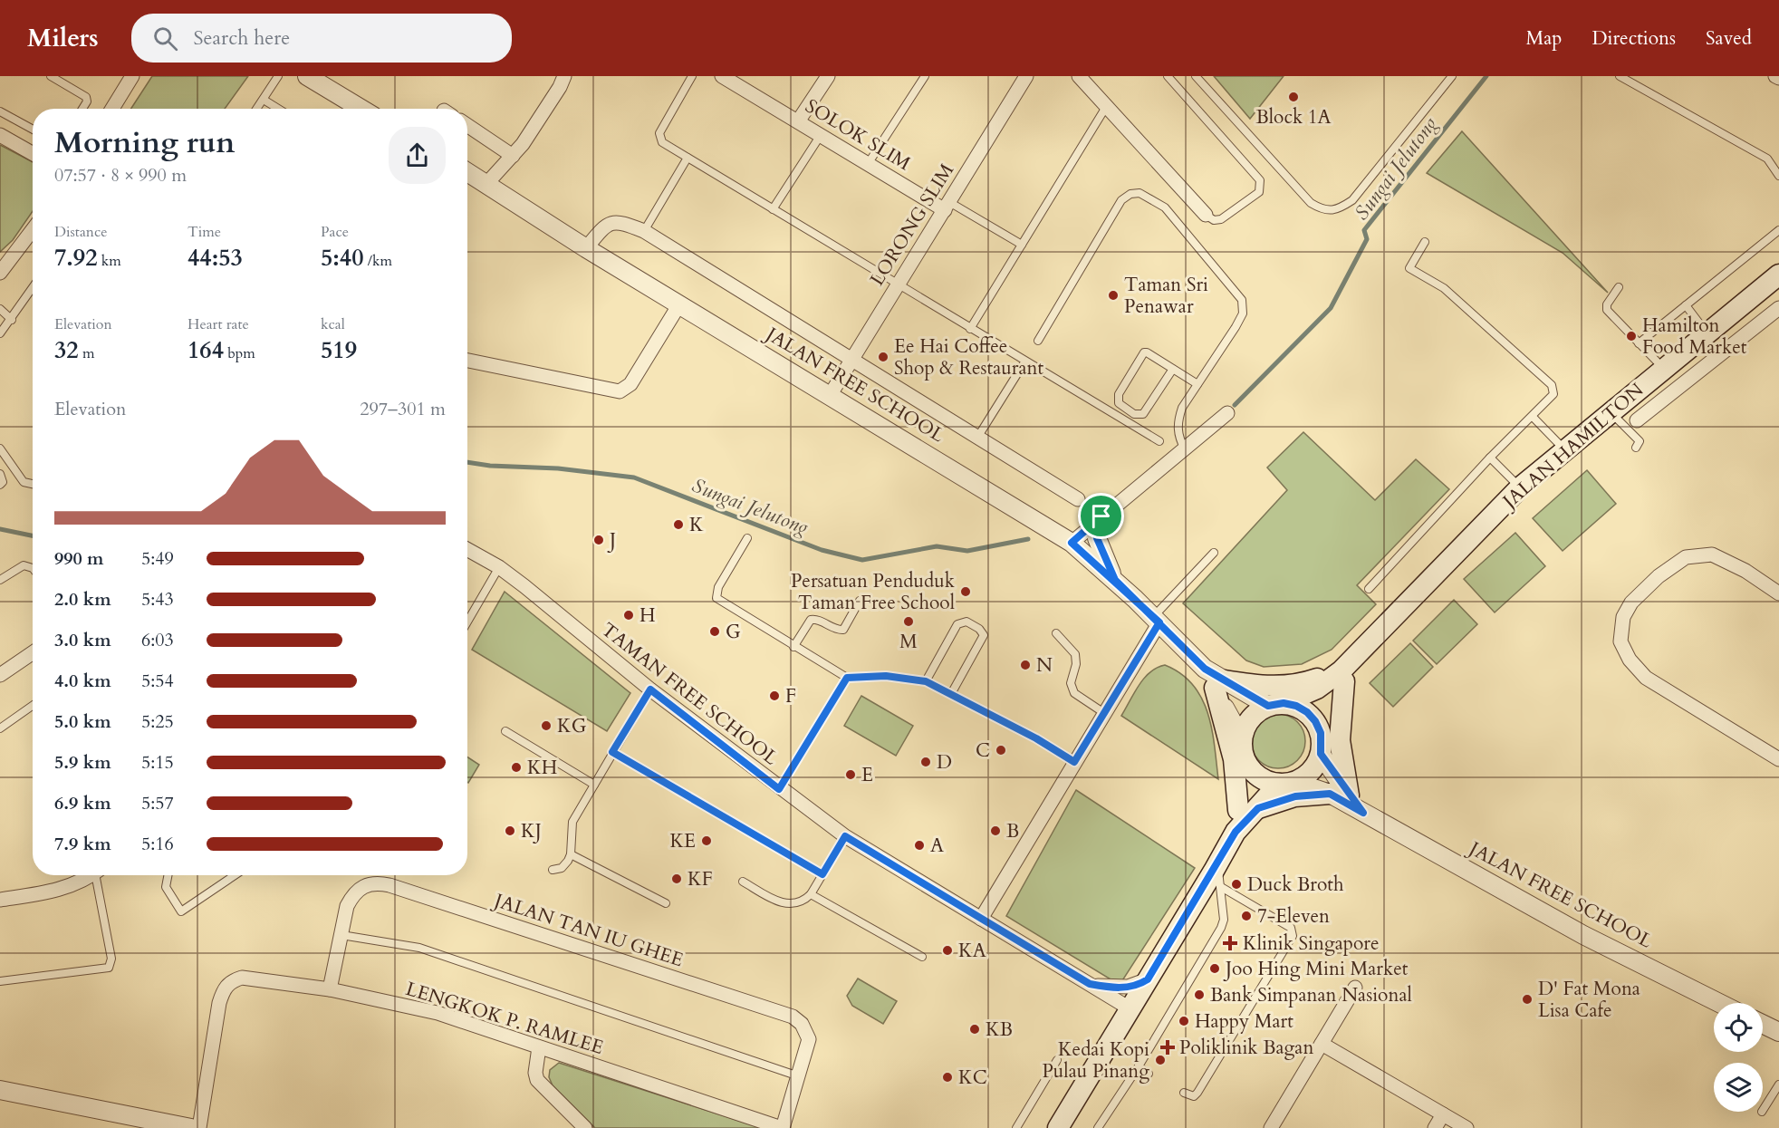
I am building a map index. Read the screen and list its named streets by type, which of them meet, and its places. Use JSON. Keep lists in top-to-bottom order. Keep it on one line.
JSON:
{"streets":{"main road":["JALAN HAMILTON"],"street":["SOLOK SLIM","LORONG SLIM","JALAN FREE SCHOOL","TAMAN FREE SCHOOL","JALAN TAN IU GHEE","LENGKOK P. RAMLEE"]},"crossings":[["SOLOK SLIM","LORONG SLIM"],["LORONG SLIM","JALAN FREE SCHOOL"],["JALAN FREE SCHOOL","JALAN HAMILTON"],["JALAN TAN IU GHEE","LENGKOK P. RAMLEE"]],"water":["Sungai Jelutong"],"places":{"other":["Block 1A","Taman Sri Penawar","Hamilton Food Market","Ee Hai Coffee Shop & Restaurant","K","J","Persatuan Penduduk Taman Free School","H","M","G","N","F","KG","C","D","KH","E","KJ","B","KE","A","KF","Duck Broth","7-Eleven","KA","Joo Hing Mini Market","Bank Simpanan Nasional","D' Fat Mona Lisa Cafe","Happy Mart","KB","Kedai Kopi Pulau Pinang","KC"],"health":["Klinik Singapore","Poliklinik Bagan"]},"page":{"header":"Milers","search":"Search here","nav":["Map","Directions","Saved"],"heading":["Morning run","07:57 · 8 × 990 m"],"stats":[["Distance","7.92 km"],["Time","44:53"],["Pace","5:40 /km"],["Elevation","32 m"],["Heart rate","164 bpm"],["kcal","519"]],"chart":["Elevation","297–301 m"],"list":[{"name":"990 m","note":"5:49"},{"name":"2.0 km","note":"5:43"},{"name":"3.0 km","note":"6:03"},{"name":"4.0 km","note":"5:54"},{"name":"5.0 km","note":"5:25"},{"name":"5.9 km","note":"5:15"},{"name":"6.9 km","note":"5:57"},{"name":"7.9 km","note":"5:16"}]}}
